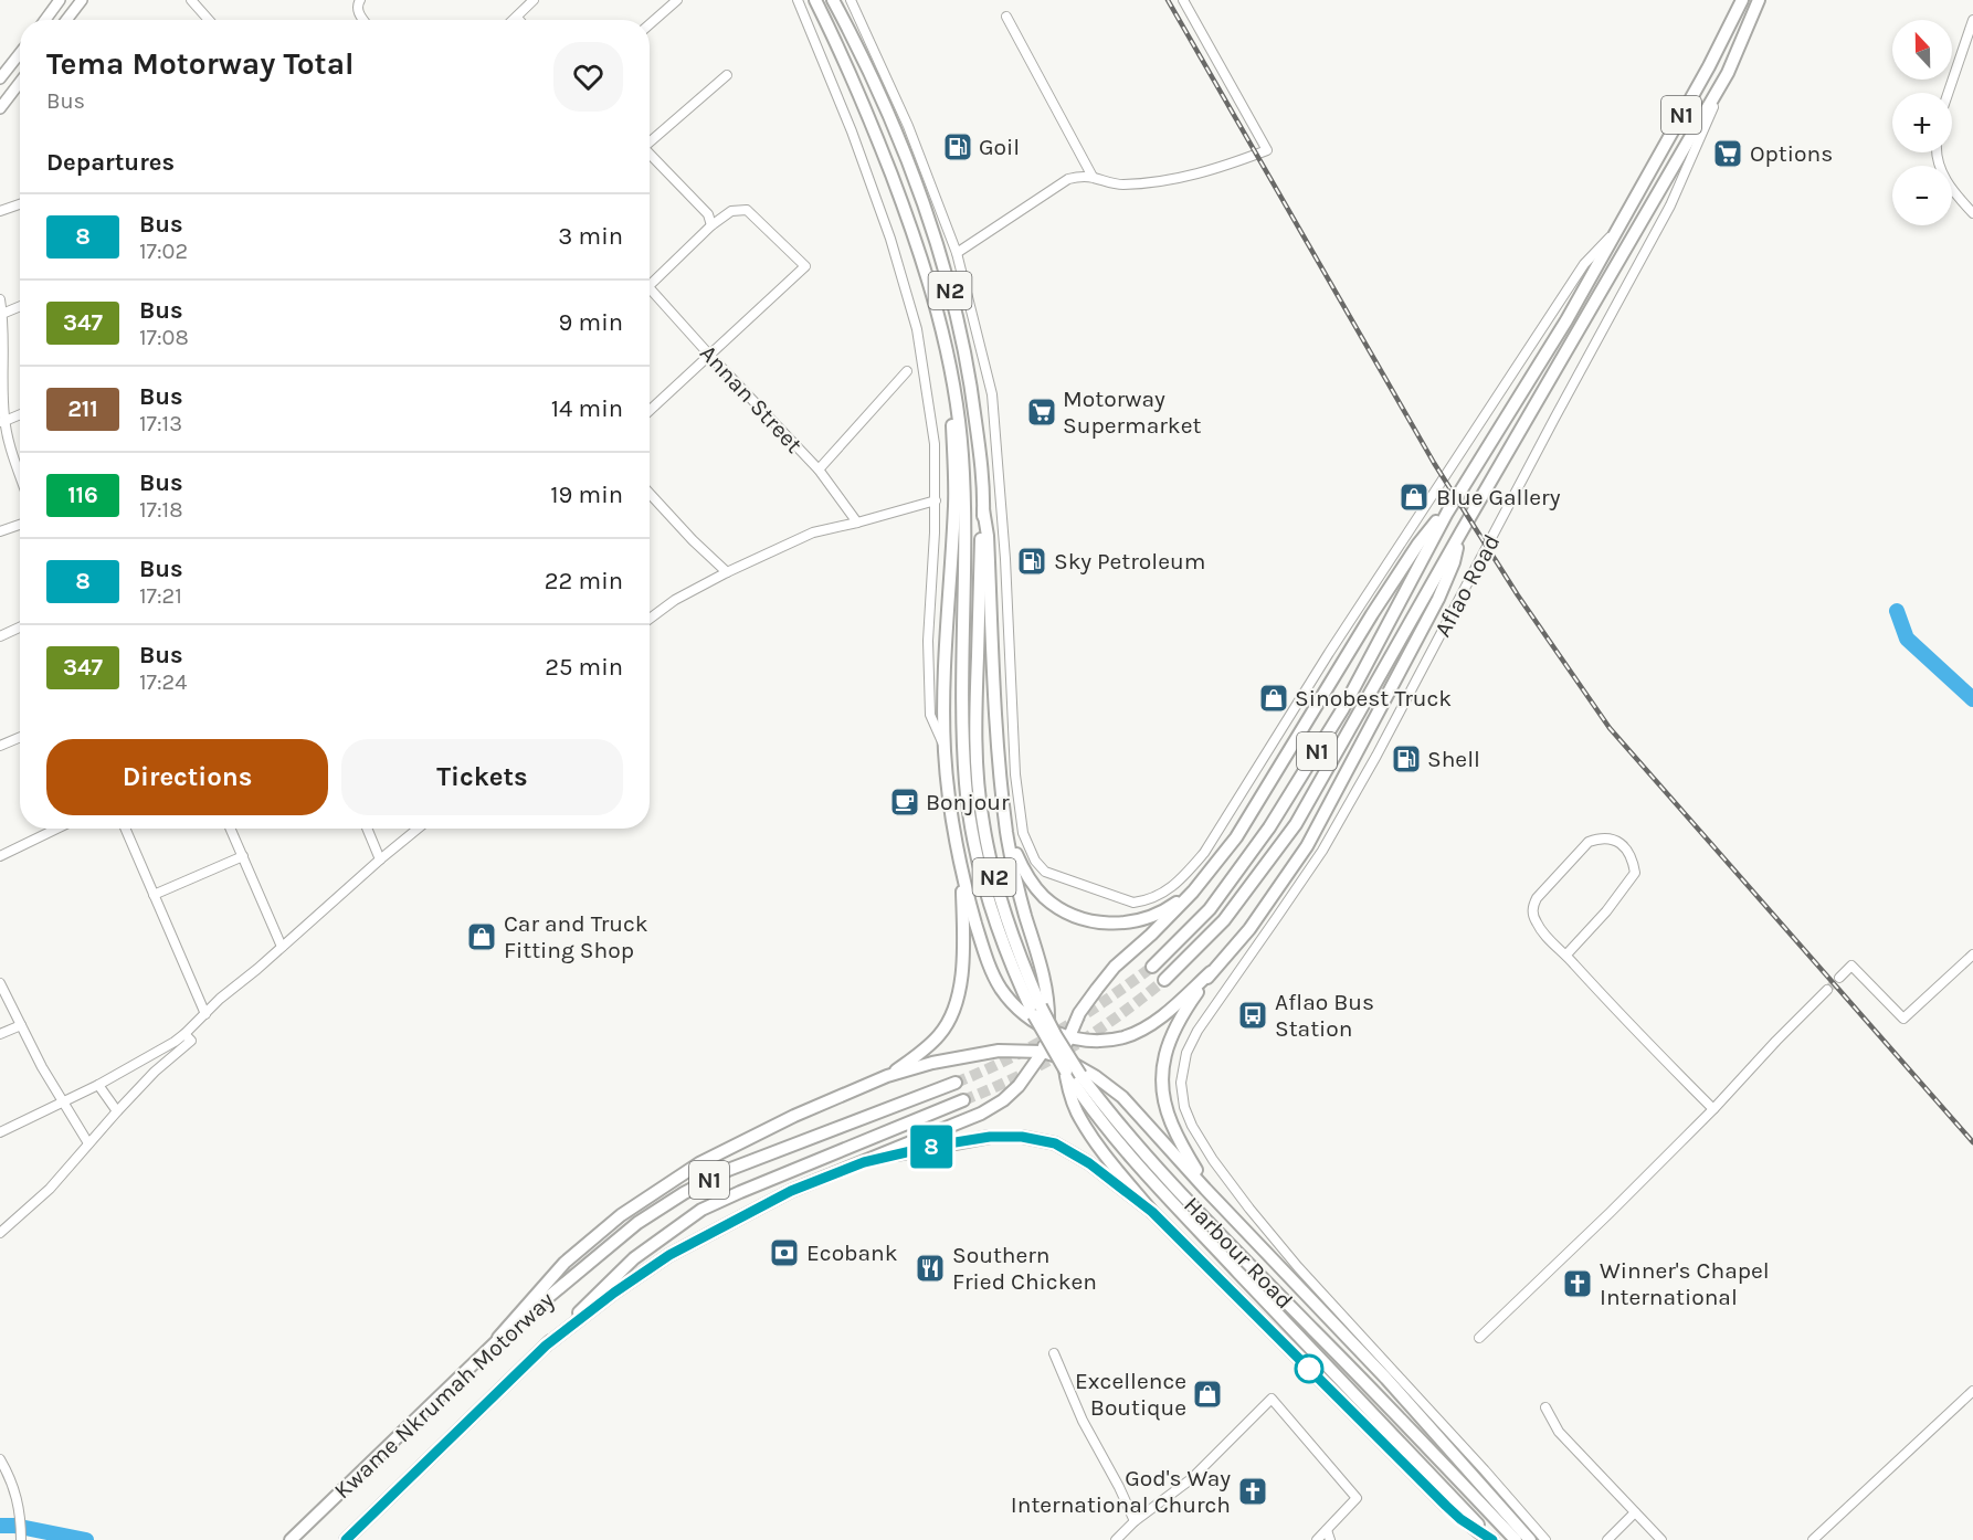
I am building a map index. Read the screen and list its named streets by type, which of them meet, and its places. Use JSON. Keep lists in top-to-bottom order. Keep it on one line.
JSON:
{"streets":{"highway":["N1","N2","Aflao Road","Harbour Road","Kwame Nkrumah Motorway"],"street":["Annan Street"]},"crossings":[["N2","Harbour Road"],["Aflao Road","Harbour Road"]],"places":{"fuel station":["Goil","Sky Petroleum","Shell"],"supermarket":["Options","Motorway Supermarket"],"shop":["Blue Gallery","Sinobest Truck","Car and Truck Fitting Shop","Excellence Boutique"],"cafe":["Bonjour"],"bus stop":["Aflao Bus Station"],"bank":["Ecobank"],"restaurant":["Southern Fried Chicken"],"church":["Winner's Chapel International","God's Way International Church"]},"lines":["bus line 8"],"north":"top","page":{"on_map":"8","map_buttons":["+","−"],"heading":[["Tema Motorway Total","Bus"],"Departures"],"list":[{"mark":"8","name":"Bus","note":"17:02","value":"3 min"},{"mark":"347","name":"Bus","note":"17:08","value":"9 min"},{"mark":"211","name":"Bus","note":"17:13","value":"14 min"},{"mark":"116","name":"Bus","note":"17:18","value":"19 min"},{"mark":"8","name":"Bus","note":"17:21","value":"22 min"},{"mark":"347","name":"Bus","note":"17:24","value":"25 min"}],"buttons":["Directions","Tickets"]}}
